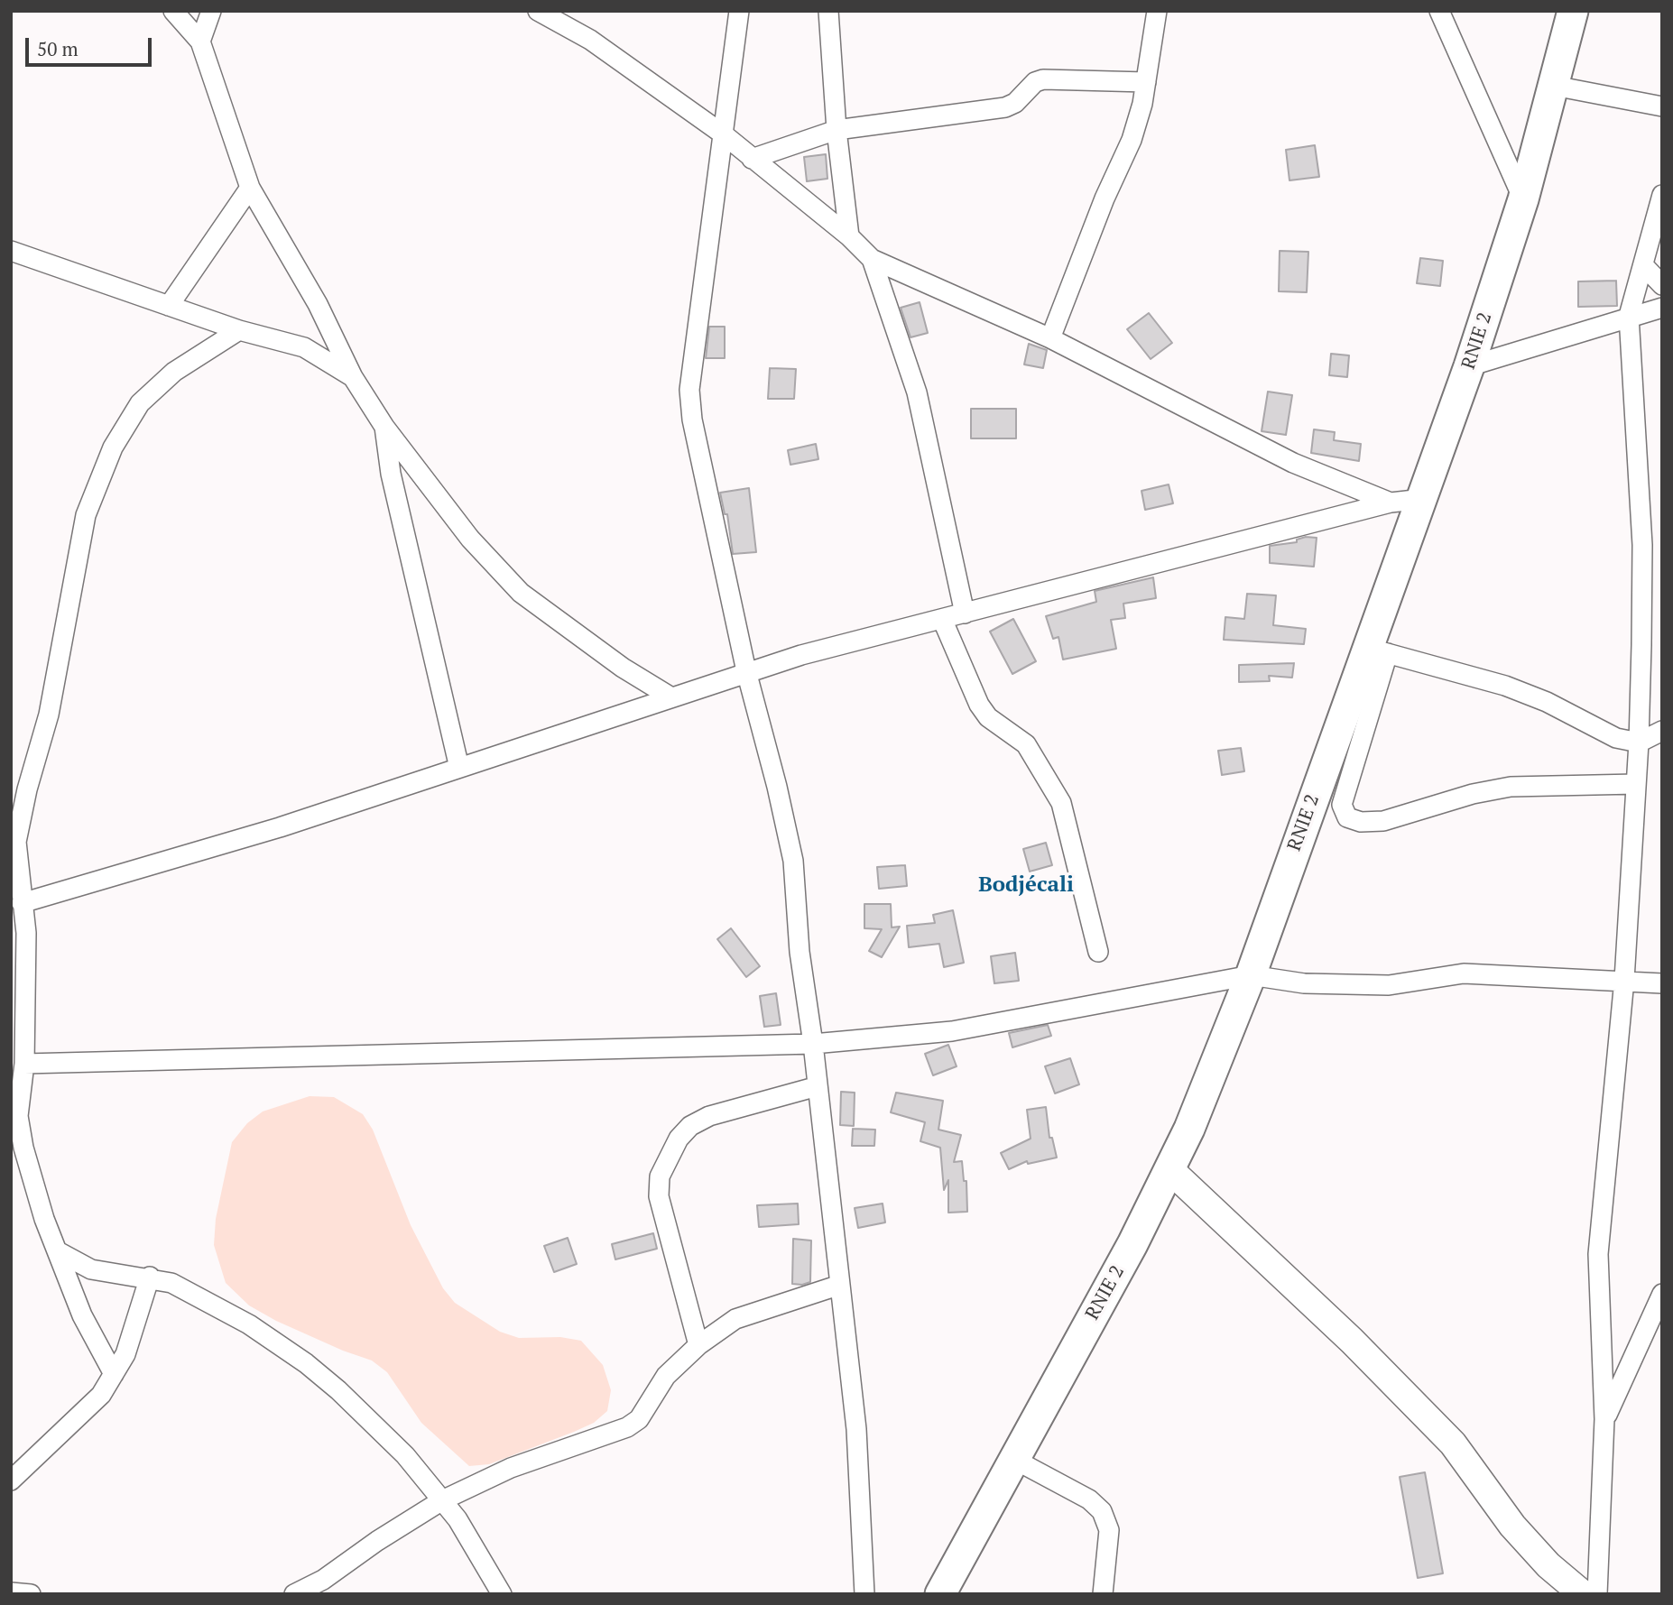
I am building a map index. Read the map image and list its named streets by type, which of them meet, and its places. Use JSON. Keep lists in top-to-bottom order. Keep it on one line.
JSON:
{"streets":{"main road":["RNIE 2"]},"districts":["Bodjécali"],"scale_bar":"50 m"}
